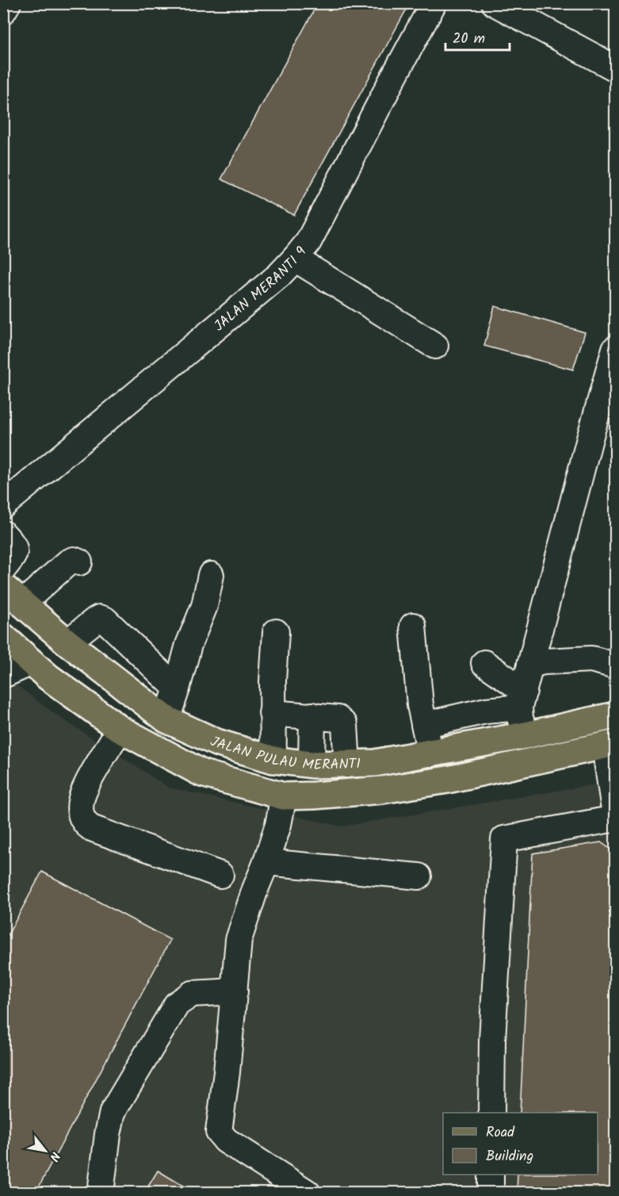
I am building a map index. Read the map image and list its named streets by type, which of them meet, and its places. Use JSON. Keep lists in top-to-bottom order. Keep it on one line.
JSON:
{"streets":{"main road":["JALAN PULAU MERANTI"],"street":["JALAN MERANTI 9"]},"legend":["Road","Building"],"scale_bar":"20 m","north":"bottom right"}
